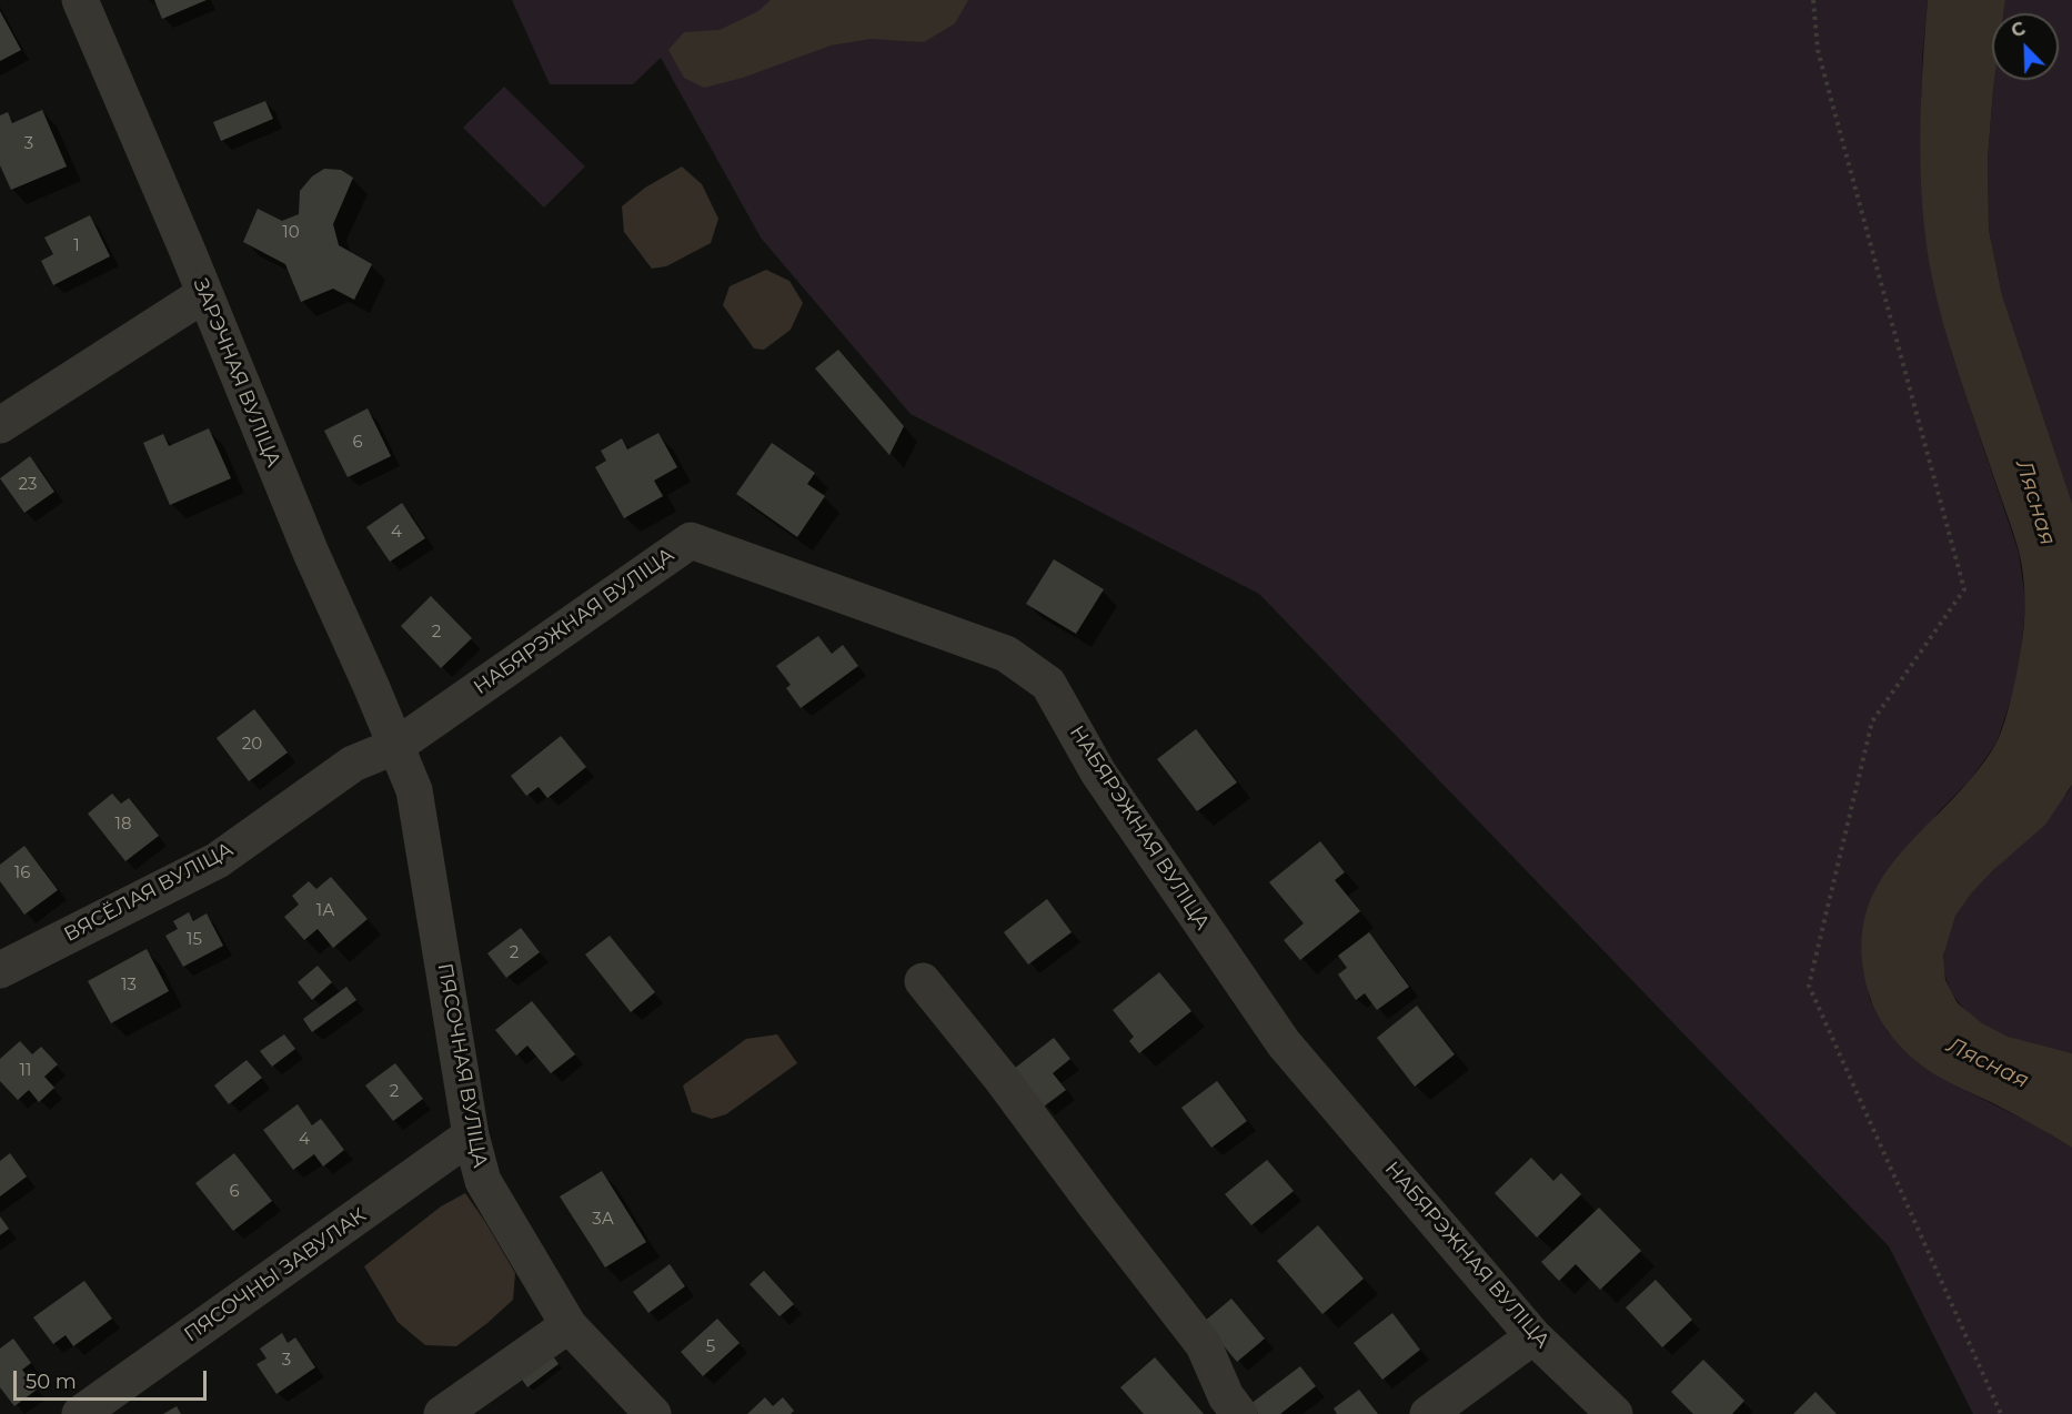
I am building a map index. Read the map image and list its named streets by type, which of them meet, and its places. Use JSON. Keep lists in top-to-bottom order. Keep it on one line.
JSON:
{"streets":{"street":["ЗАРЭЧНАЯ ВУЛІЦА","НАБЯРЭЖНАЯ ВУЛІЦА","ВЯСЁЛАЯ ВУЛІЦА","ПЯСОЧНАЯ ВУЛІЦА","ПЯСОЧНЫ ЗАВУЛАК"]},"crossings":[["ЗАРЭЧНАЯ ВУЛІЦА","НАБЯРЭЖНАЯ ВУЛІЦА"],["ЗАРЭЧНАЯ ВУЛІЦА","ВЯСЁЛАЯ ВУЛІЦА"],["ЗАРЭЧНАЯ ВУЛІЦА","ПЯСОЧНАЯ ВУЛІЦА"],["НАБЯРЭЖНАЯ ВУЛІЦА","ВЯСЁЛАЯ ВУЛІЦА"],["НАБЯРЭЖНАЯ ВУЛІЦА","ПЯСОЧНАЯ ВУЛІЦА"],["ВЯСЁЛАЯ ВУЛІЦА","ПЯСОЧНАЯ ВУЛІЦА"],["ПЯСОЧНАЯ ВУЛІЦА","ПЯСОЧНЫ ЗАВУЛАК"]],"water":["Лясная"],"house_numbers":["3","10","1","6","23","4","2","20","18","16","1А","15","2","13","11","2","4","6","3А","5","3"],"scale_bar":"50 m","north":"top left"}
